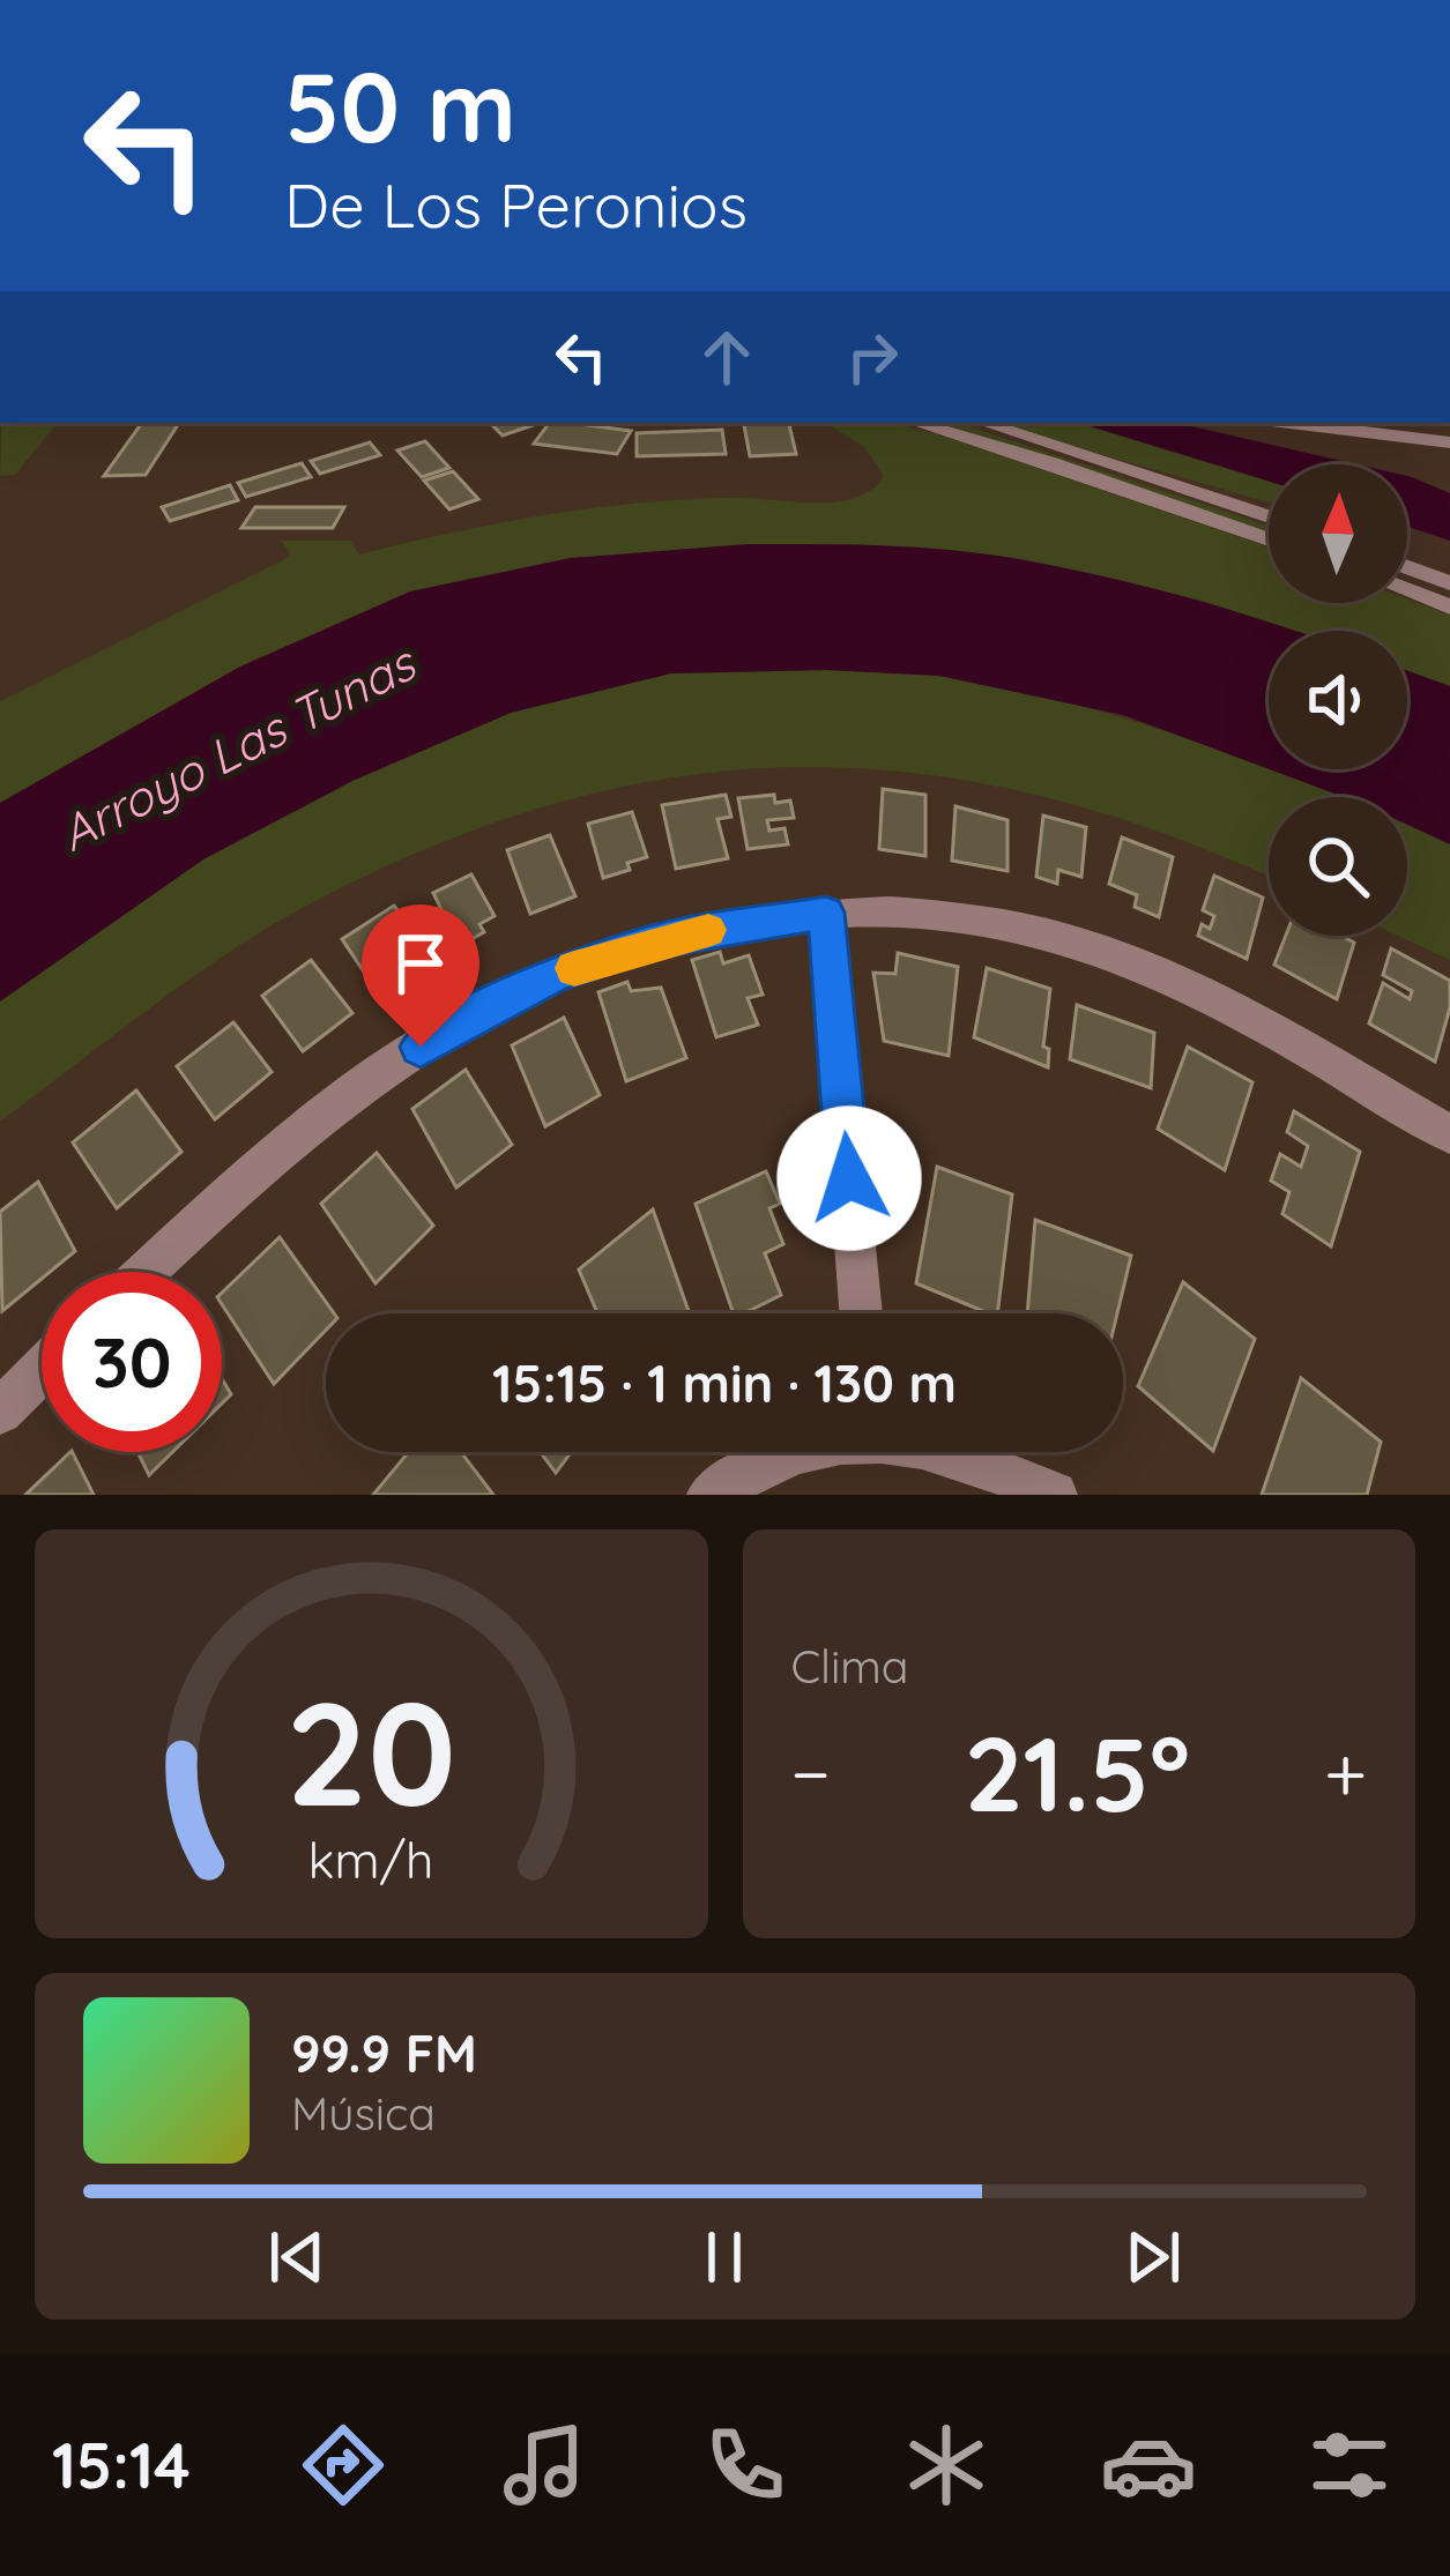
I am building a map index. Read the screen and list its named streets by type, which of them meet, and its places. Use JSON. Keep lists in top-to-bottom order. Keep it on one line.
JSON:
{"water":["Arroyo Las Tunas"],"north":"top","page":{"turn":["50 m","De Los Peronios"],"limit":"30","trip":"15:15 · 1 min · 130 m","tile":"Clima","heat":["−","21.5°","+"],"song":["99.9 FM","Música"],"tabs":"15:14","gauge":["20","km/h"]}}
